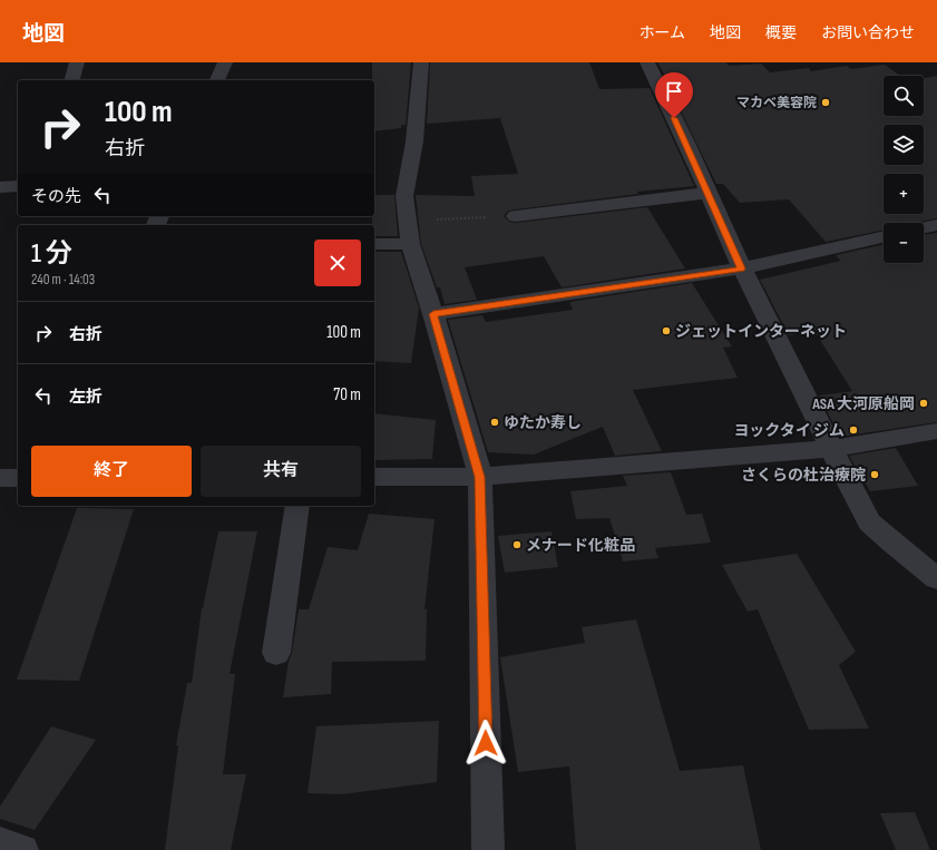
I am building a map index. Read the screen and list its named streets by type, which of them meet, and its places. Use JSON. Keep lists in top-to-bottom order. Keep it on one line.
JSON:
{"places":["マカベ美容院","ジェットインターネット","ASA 大河原船岡","ゆたか寿し","ヨックタイ ジム","さくらの杜治療院","メナード化粧品"],"page":{"header":"地図","nav":["ホーム","地図","概要","お問い合わせ"],"map_buttons":["+","−"],"turn":["100 m","右折"],"then":"その先","heading":["1 分","240 m · 14:03"],"list":[{"name":"右折","value":"100 m"},{"name":"左折","value":"70 m"}],"buttons":["終了","共有"]}}
